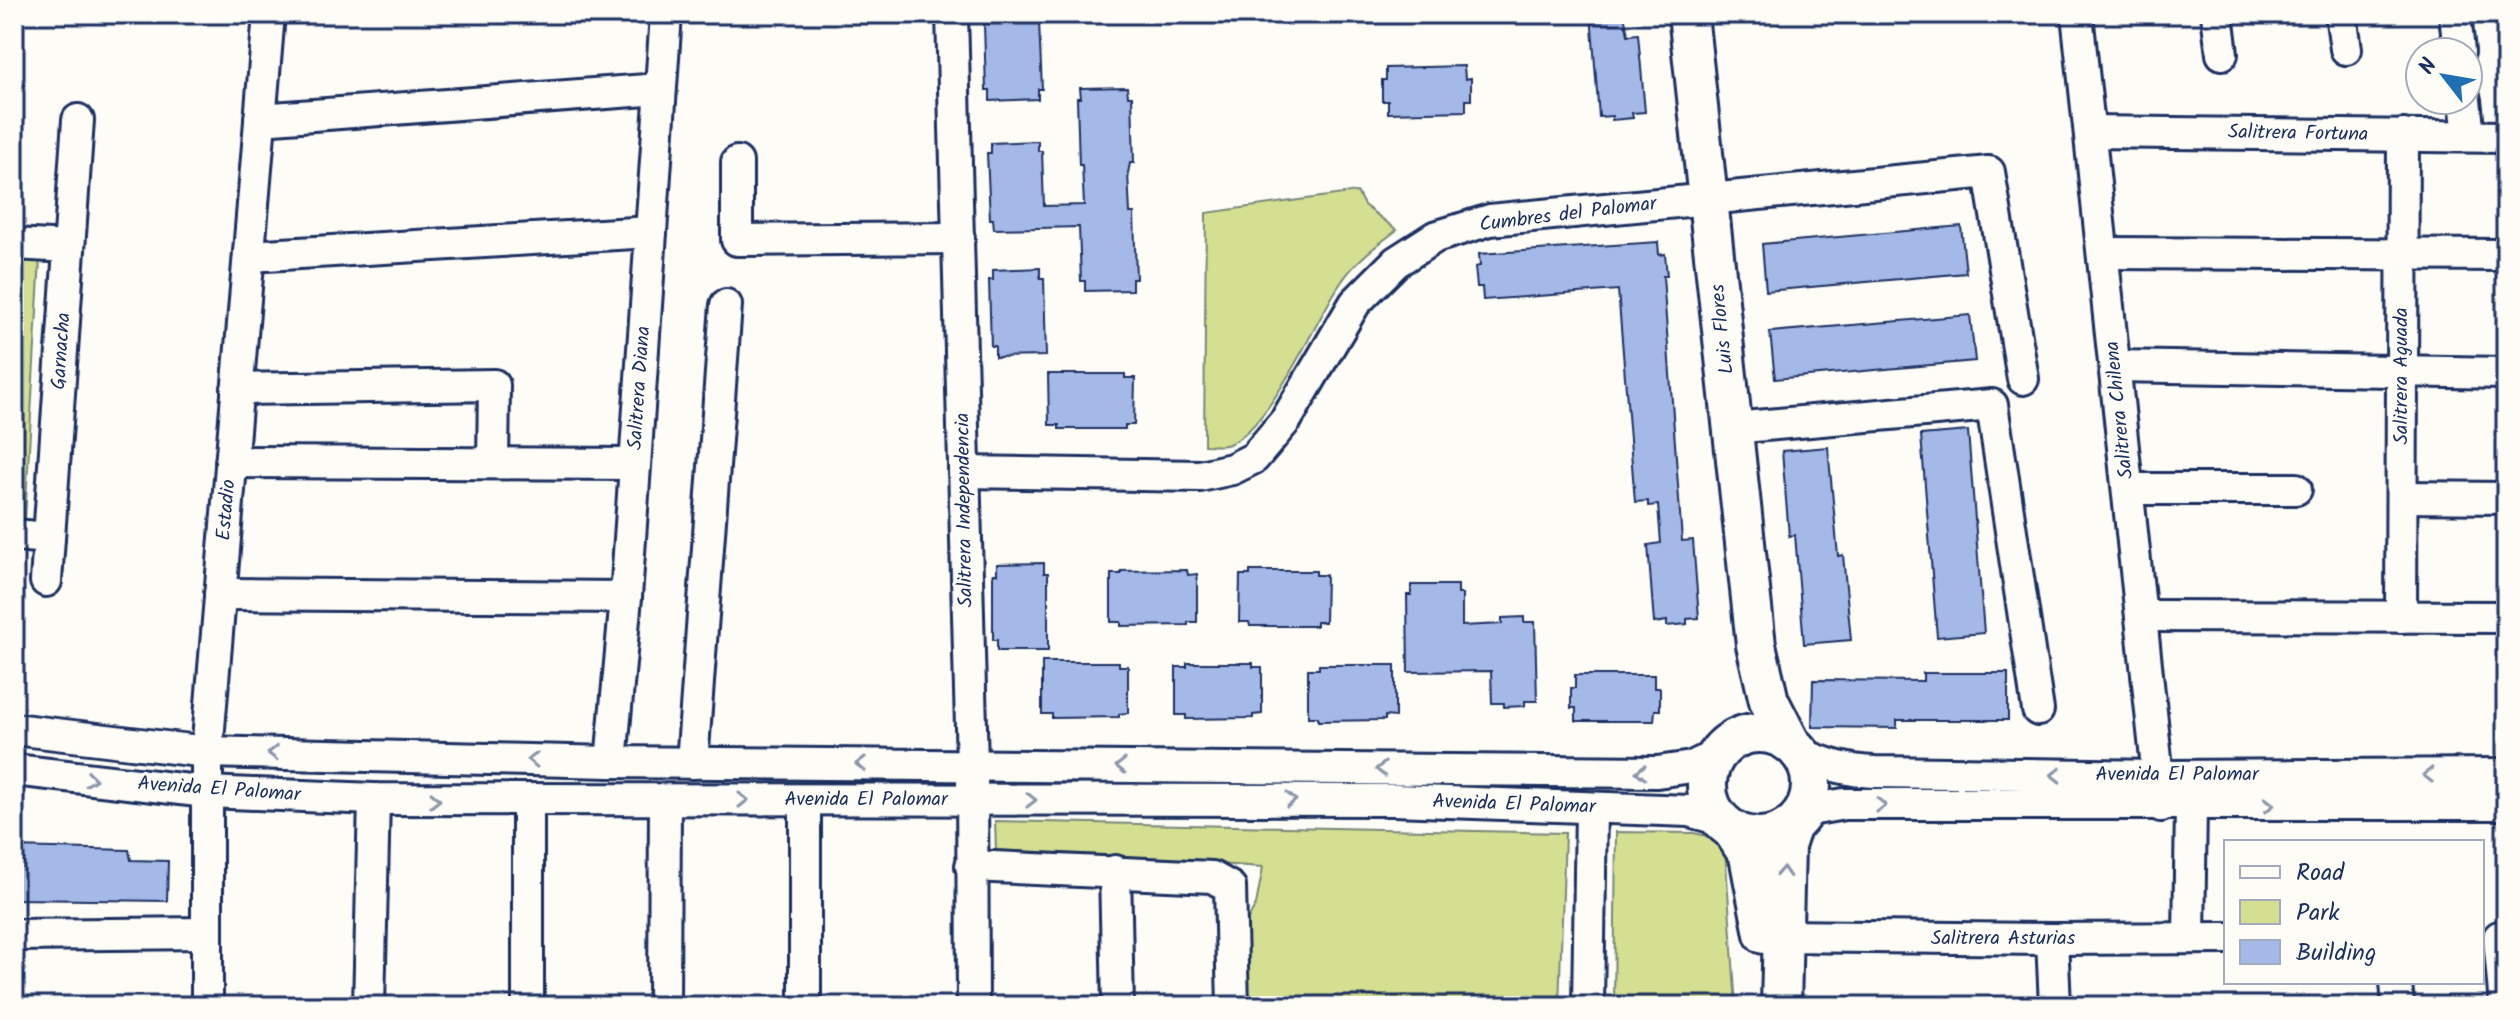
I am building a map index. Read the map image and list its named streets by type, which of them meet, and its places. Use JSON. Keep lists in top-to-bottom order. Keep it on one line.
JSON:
{"streets":{"main road":["Luis Flores"],"street":["Salitrera Fortuna","Cumbres del Palomar","Garnacha","Salitrera Aguada","Salitrera Diana","Salitrera Chilena","Estadio","Salitrera Independencia","Avenida El Palomar","Salitrera Asturias"]},"crossings":[["Salitrera Fortuna","Salitrera Aguada"],["Salitrera Fortuna","Salitrera Chilena"],["Cumbres del Palomar","Luis Flores"],["Cumbres del Palomar","Salitrera Independencia"],["Luis Flores","Avenida El Palomar"],["Salitrera Diana","Avenida El Palomar"],["Salitrera Chilena","Avenida El Palomar"],["Estadio","Avenida El Palomar"],["Salitrera Independencia","Avenida El Palomar"]],"legend":["Road","Park","Building"],"north":"top left"}
